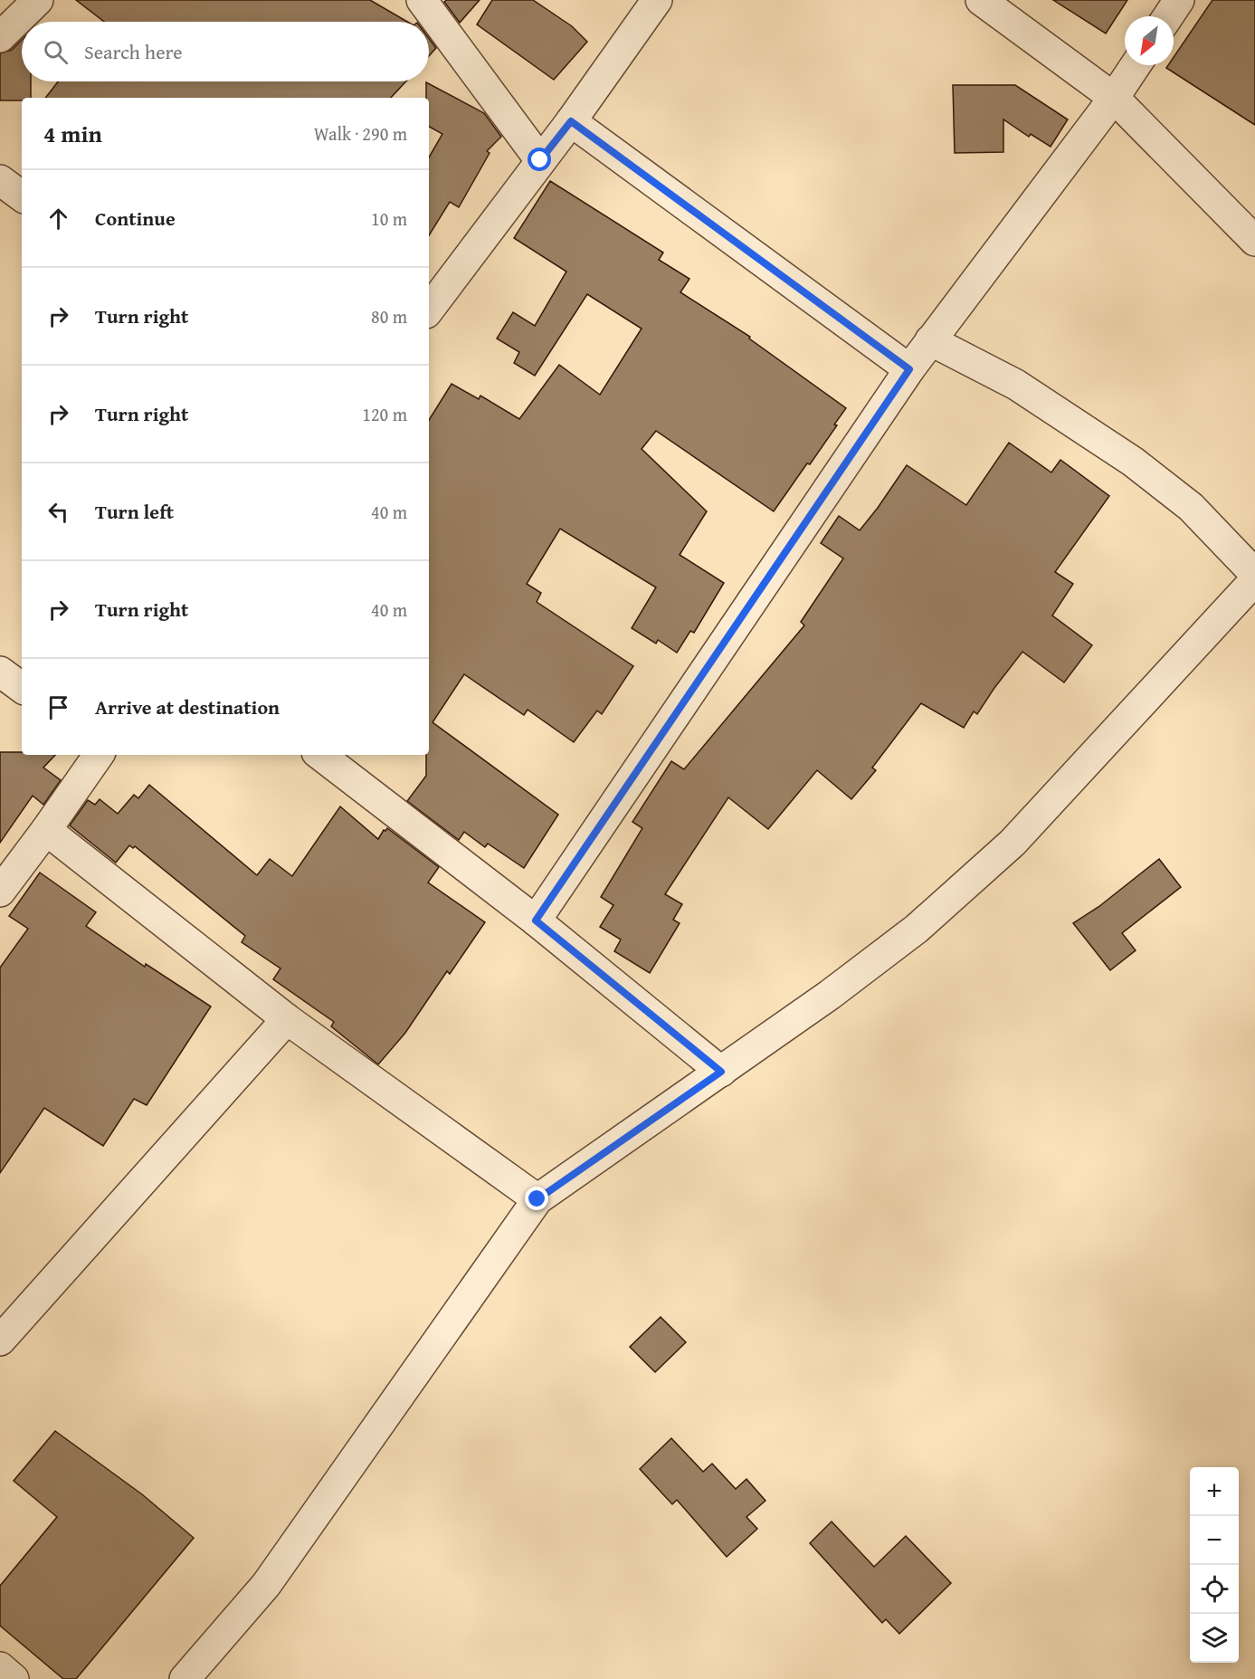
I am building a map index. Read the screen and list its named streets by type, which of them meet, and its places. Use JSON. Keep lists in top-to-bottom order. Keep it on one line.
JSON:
{"north":"bottom left","page":{"search":"Search here","heading":["4 min","Walk · 290 m"],"list":[["Continue","10 m"],["Turn right","80 m"],["Turn right","120 m"],["Turn left","40 m"],["Turn right","40 m"],"Arrive at destination"],"map_buttons":["+","−"]}}
